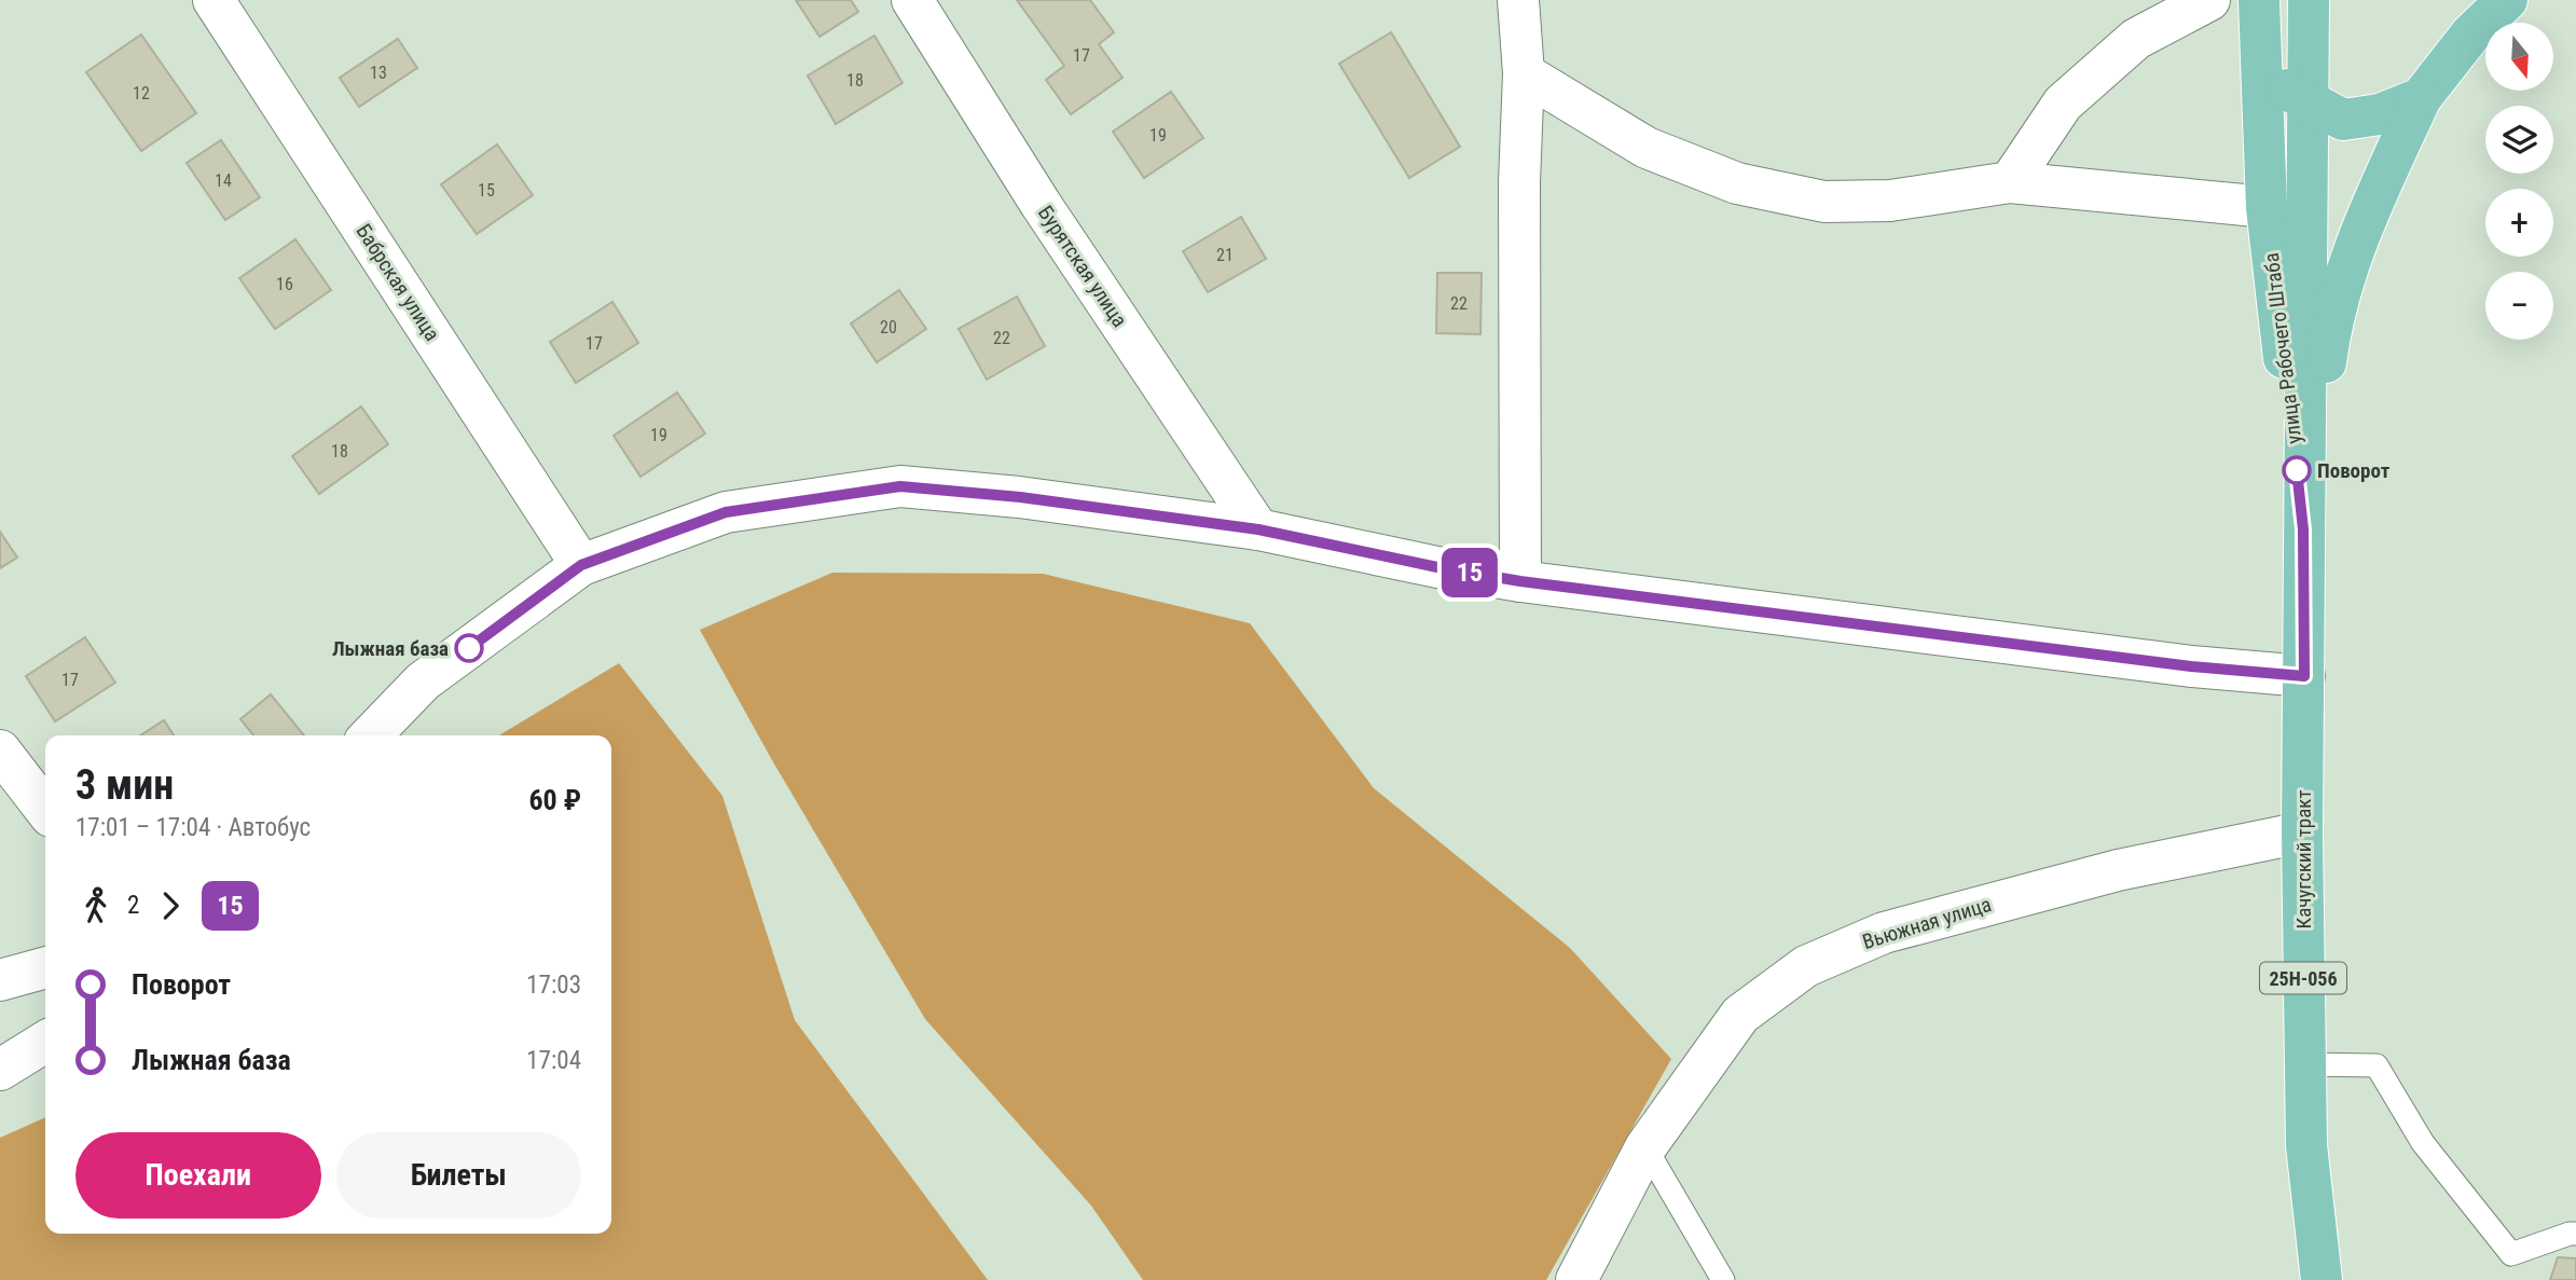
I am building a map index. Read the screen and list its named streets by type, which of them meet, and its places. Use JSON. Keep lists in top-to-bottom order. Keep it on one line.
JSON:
{"streets":{"main road":["улица Рабочего Штаба","Качугский тракт","25Н-056"],"street":["Бурятская улица","Бабрская улица","Вьюжная улица"]},"crossings":[["улица Рабочего Штаба","Качугский тракт"],["Качугский тракт","Вьюжная улица"]],"places":["Поворот","Лыжная база"],"lines":["bus line 15"],"house_numbers":["17","13","18","12","19","14","15","21","16","22","20","22","17","19","18","17"],"north":"bottom","page":{"on_map":"15","map_buttons":["+","−"],"heading":["3 мин","17:01 – 17:04 · Автобус","60 ₽"],"legs":["2","15"],"list":[{"name":"Поворот","value":"17:03"},{"name":"Лыжная база","value":"17:04"}],"buttons":["Поехали","Билеты"]}}
